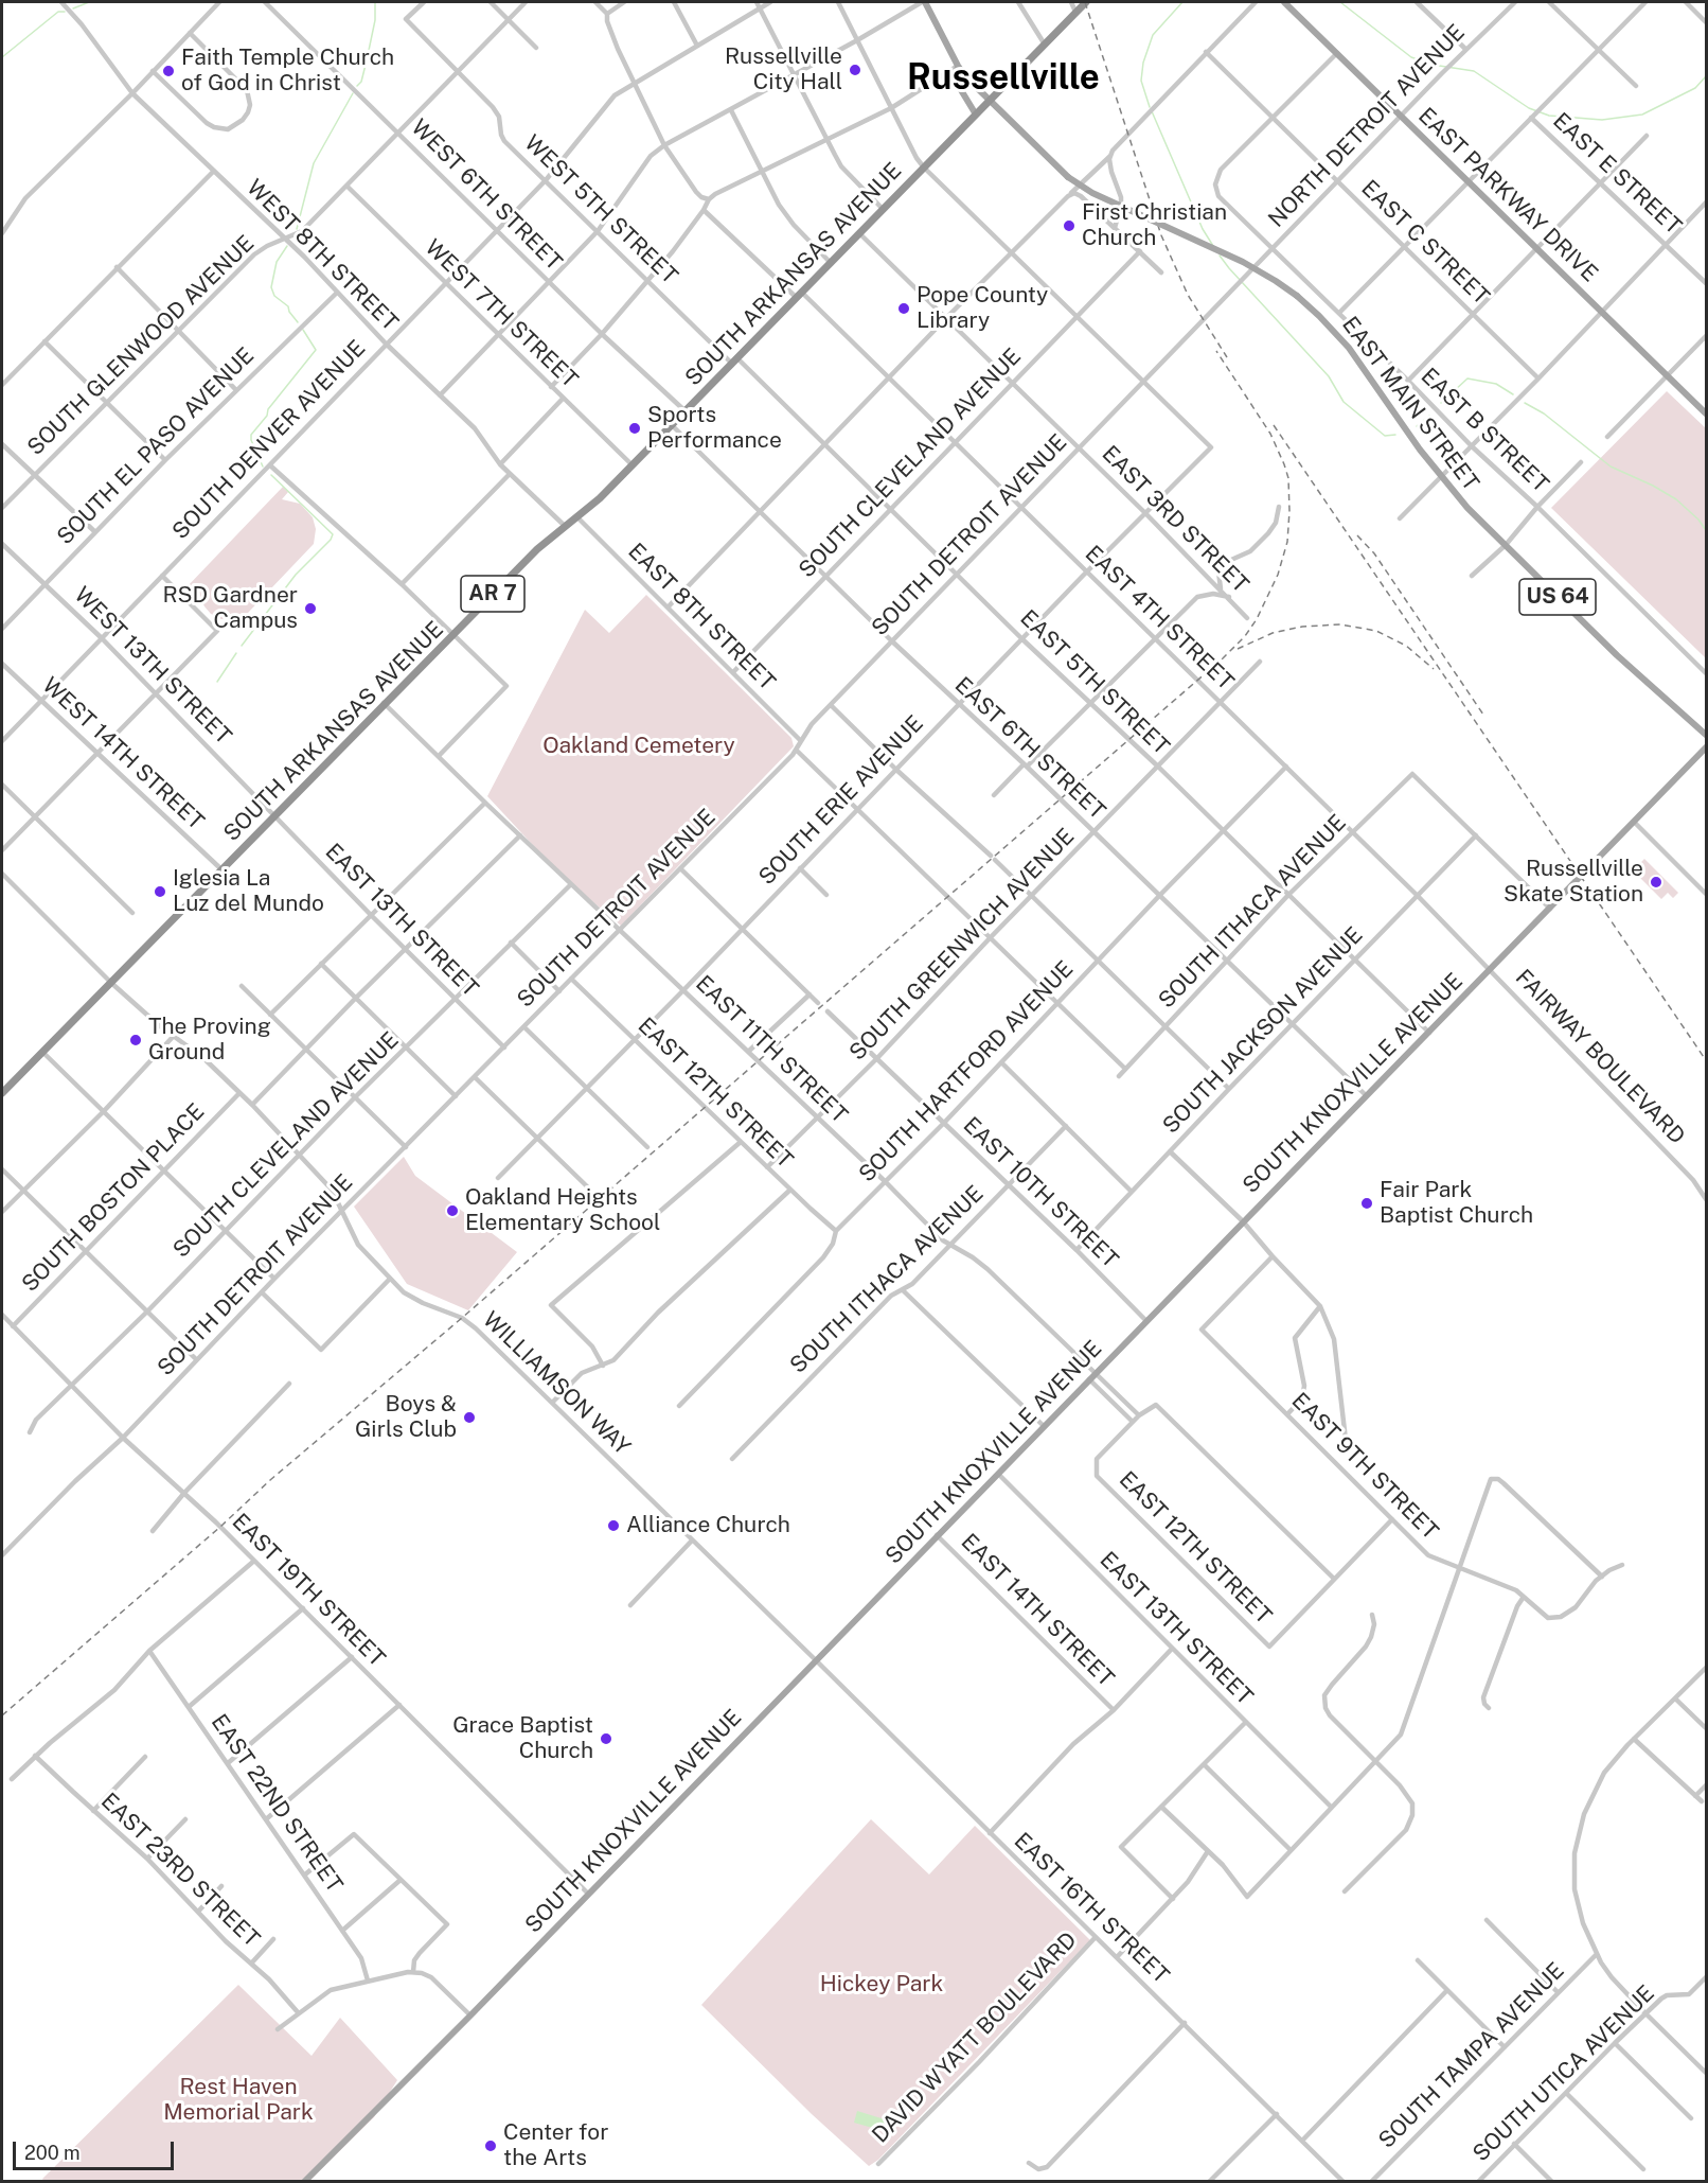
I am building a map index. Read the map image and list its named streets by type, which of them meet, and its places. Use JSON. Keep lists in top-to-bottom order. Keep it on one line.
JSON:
{"streets":{"highway":["SOUTH ARKANSAS AVENUE","AR 7"],"main road":["EAST PARKWAY DRIVE","EAST MAIN STREET","US 64","SOUTH KNOXVILLE AVENUE"],"street":["NORTH DETROIT AVENUE","EAST E STREET","WEST 6TH STREET","WEST 5TH STREET","EAST C STREET","WEST 8TH STREET","WEST 7TH STREET","SOUTH GLENWOOD AVENUE","EAST B STREET","SOUTH DENVER AVENUE","SOUTH EL PASO AVENUE","SOUTH CLEVELAND AVENUE","EAST 3RD STREET","SOUTH DETROIT AVENUE","EAST 8TH STREET","EAST 4TH STREET","WEST 13TH STREET","EAST 5TH STREET","EAST 6TH STREET","WEST 14TH STREET","SOUTH ERIE AVENUE","SOUTH ITHACA AVENUE","EAST 13TH STREET","SOUTH GREENWICH AVENUE","SOUTH JACKSON AVENUE","EAST 11TH STREET","FAIRWAY BOULEVARD","SOUTH HARTFORD AVENUE","EAST 12TH STREET","EAST 10TH STREET","SOUTH BOSTON PLACE","WILLIAMSON WAY","EAST 9TH STREET","EAST 19TH STREET","EAST 14TH STREET","EAST 22ND STREET","EAST 23RD STREET","EAST 16TH STREET","DAVID WYATT BOULEVARD","SOUTH TAMPA AVENUE","SOUTH UTICA AVENUE"]},"crossings":[["NORTH DETROIT AVENUE","EAST PARKWAY DRIVE"],["NORTH DETROIT AVENUE","EAST C STREET"],["NORTH DETROIT AVENUE","EAST B STREET"],["NORTH DETROIT AVENUE","SOUTH DETROIT AVENUE"],["WEST 6TH STREET","SOUTH ARKANSAS AVENUE"],["WEST 6TH STREET","SOUTH GLENWOOD AVENUE"],["WEST 6TH STREET","SOUTH DENVER AVENUE"],["WEST 5TH STREET","SOUTH ARKANSAS AVENUE"],["WEST 5TH STREET","SOUTH GLENWOOD AVENUE"],["WEST 5TH STREET","SOUTH DENVER AVENUE"],["WEST 5TH STREET","EAST 5TH STREET"],["EAST C STREET","EAST B STREET"],["WEST 8TH STREET","SOUTH ARKANSAS AVENUE"],["WEST 8TH STREET","SOUTH GLENWOOD AVENUE"],["WEST 8TH STREET","SOUTH DENVER AVENUE"],["WEST 8TH STREET","SOUTH EL PASO AVENUE"],["SOUTH ARKANSAS AVENUE","WEST 7TH STREET"],["SOUTH ARKANSAS AVENUE","EAST MAIN STREET"],["SOUTH ARKANSAS AVENUE","EAST 3RD STREET"],["SOUTH ARKANSAS AVENUE","AR 7"],["SOUTH ARKANSAS AVENUE","US 64"],["SOUTH ARKANSAS AVENUE","EAST 8TH STREET"],["SOUTH ARKANSAS AVENUE","EAST 4TH STREET"],["SOUTH ARKANSAS AVENUE","WEST 13TH STREET"],["SOUTH ARKANSAS AVENUE","EAST 5TH STREET"],["SOUTH ARKANSAS AVENUE","EAST 6TH STREET"],["SOUTH ARKANSAS AVENUE","WEST 14TH STREET"],["SOUTH ARKANSAS AVENUE","EAST 13TH STREET"],["SOUTH ARKANSAS AVENUE","EAST 11TH STREET"],["SOUTH ARKANSAS AVENUE","WILLIAMSON WAY"],["WEST 7TH STREET","SOUTH GLENWOOD AVENUE"],["WEST 7TH STREET","SOUTH DENVER AVENUE"],["EAST MAIN STREET","AR 7"],["EAST MAIN STREET","US 64"],["SOUTH DENVER AVENUE","WEST 13TH STREET"],["SOUTH DENVER AVENUE","WEST 14TH STREET"],["SOUTH EL PASO AVENUE","WEST 13TH STREET"],["SOUTH CLEVELAND AVENUE","EAST 3RD STREET"],["SOUTH CLEVELAND AVENUE","EAST 8TH STREET"],["SOUTH CLEVELAND AVENUE","EAST 4TH STREET"],["SOUTH CLEVELAND AVENUE","EAST 5TH STREET"],["SOUTH CLEVELAND AVENUE","EAST 6TH STREET"],["SOUTH CLEVELAND AVENUE","EAST 13TH STREET"],["SOUTH CLEVELAND AVENUE","EAST 11TH STREET"],["SOUTH CLEVELAND AVENUE","WILLIAMSON WAY"],["SOUTH CLEVELAND AVENUE","EAST 19TH STREET"],["EAST 3RD STREET","SOUTH DETROIT AVENUE"],["EAST 3RD STREET","SOUTH ERIE AVENUE"],["SOUTH DETROIT AVENUE","EAST 8TH STREET"],["SOUTH DETROIT AVENUE","EAST 4TH STREET"],["SOUTH DETROIT AVENUE","EAST 5TH STREET"],["SOUTH DETROIT AVENUE","EAST 6TH STREET"],["SOUTH DETROIT AVENUE","SOUTH ERIE AVENUE"],["SOUTH DETROIT AVENUE","EAST 13TH STREET"],["SOUTH DETROIT AVENUE","EAST 11TH STREET"],["SOUTH DETROIT AVENUE","EAST 12TH STREET"],["SOUTH DETROIT AVENUE","WILLIAMSON WAY"],["SOUTH DETROIT AVENUE","EAST 19TH STREET"],["AR 7","US 64"],["EAST 4TH STREET","SOUTH ERIE AVENUE"],["EAST 4TH STREET","SOUTH ITHACA AVENUE"],["EAST 4TH STREET","SOUTH GREENWICH AVENUE"],["EAST 4TH STREET","SOUTH JACKSON AVENUE"],["EAST 4TH STREET","FAIRWAY BOULEVARD"],["EAST 4TH STREET","SOUTH HARTFORD AVENUE"],["EAST 4TH STREET","SOUTH KNOXVILLE AVENUE"],["WEST 13TH STREET","EAST 13TH STREET"],["EAST 5TH STREET","SOUTH ERIE AVENUE"],["EAST 5TH STREET","SOUTH ITHACA AVENUE"],["EAST 5TH STREET","SOUTH GREENWICH AVENUE"],["EAST 5TH STREET","SOUTH JACKSON AVENUE"],["EAST 5TH STREET","SOUTH HARTFORD AVENUE"],["EAST 5TH STREET","SOUTH KNOXVILLE AVENUE"],["EAST 6TH STREET","SOUTH ERIE AVENUE"],["EAST 6TH STREET","SOUTH ITHACA AVENUE"],["EAST 6TH STREET","SOUTH GREENWICH AVENUE"],["EAST 6TH STREET","SOUTH JACKSON AVENUE"],["EAST 6TH STREET","SOUTH HARTFORD AVENUE"],["EAST 6TH STREET","SOUTH KNOXVILLE AVENUE"],["SOUTH ERIE AVENUE","EAST 11TH STREET"],["SOUTH ERIE AVENUE","EAST 12TH STREET"],["SOUTH ITHACA AVENUE","SOUTH JACKSON AVENUE"],["SOUTH ITHACA AVENUE","EAST 11TH STREET"],["SOUTH ITHACA AVENUE","EAST 10TH STREET"],["EAST 13TH STREET","SOUTH KNOXVILLE AVENUE"],["SOUTH GREENWICH AVENUE","EAST 11TH STREET"],["SOUTH GREENWICH AVENUE","EAST 12TH STREET"],["SOUTH GREENWICH AVENUE","EAST 10TH STREET"],["SOUTH JACKSON AVENUE","EAST 10TH STREET"],["EAST 11TH STREET","SOUTH HARTFORD AVENUE"],["EAST 11TH STREET","SOUTH KNOXVILLE AVENUE"],["EAST 11TH STREET","EAST 12TH STREET"],["FAIRWAY BOULEVARD","SOUTH KNOXVILLE AVENUE"],["SOUTH HARTFORD AVENUE","EAST 12TH STREET"],["SOUTH HARTFORD AVENUE","EAST 10TH STREET"],["SOUTH KNOXVILLE AVENUE","EAST 10TH STREET"],["SOUTH KNOXVILLE AVENUE","WILLIAMSON WAY"],["SOUTH KNOXVILLE AVENUE","EAST 19TH STREET"],["SOUTH KNOXVILLE AVENUE","EAST 14TH STREET"],["SOUTH KNOXVILLE AVENUE","EAST 16TH STREET"],["SOUTH BOSTON PLACE","WILLIAMSON WAY"],["SOUTH BOSTON PLACE","EAST 19TH STREET"],["WILLIAMSON WAY","EAST 16TH STREET"],["EAST 16TH STREET","DAVID WYATT BOULEVARD"]],"districts":["Russellville"],"parks":["Oakland Cemetery","Hickey Park","Rest Haven Memorial Park"],"places":["Russellville City Hall","Faith Temple Church of God in Christ","First Christian Church","Pope County Library","Sports Performance","RSD Gardner Campus","Russellville Skate Station","Iglesia La Luz del Mundo","The Proving Ground","Fair Park Baptist Church","Oakland Heights Elementary School","Boys & Girls Club","Alliance Church","Grace Baptist Church","Center for the Arts"],"scale_bar":"200 m"}
